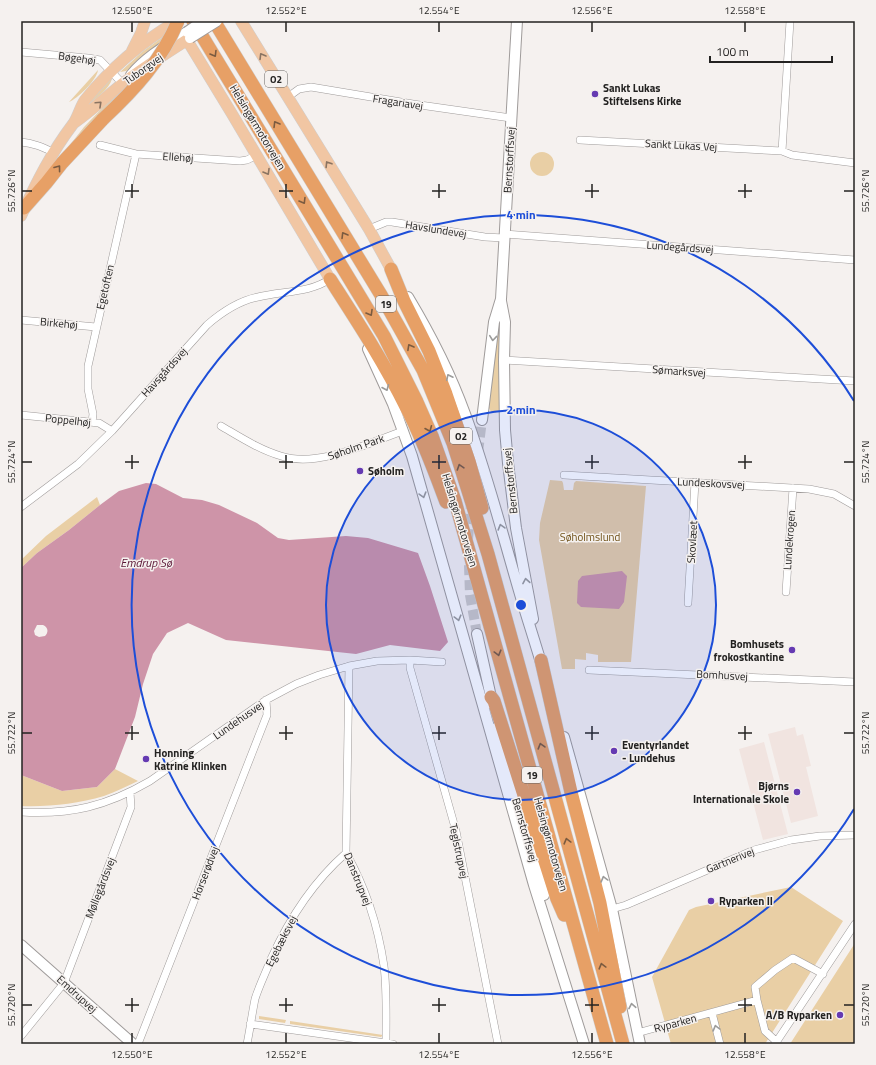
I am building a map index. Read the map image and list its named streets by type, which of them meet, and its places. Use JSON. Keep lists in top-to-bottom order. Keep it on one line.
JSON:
{"streets":{"highway":["O2","Helsingørmotorvejen","19"],"main road":["Tuborgvej"],"street":["Bøgehøj","Fragariavej","Sankt Lukas Vej","Ellehøj","Bernstorffsvej","Havslundevej","Lundegårdsvej","Egetoften","Birkehøj","Sømarksvej","Havsgårdsvej","Poppelhøj","Søholm Park","Lundeskovsvej","Lundekrogen","Skovlæet","Bomhusvej","Lundehusvej","Teglstrupvej","Gartnerivej","Horserødvej","Danstrupvej","Møllegårdsvej","Egebæksvej","Emdrupvej","Ryparken"]},"crossings":[["Bøgehøj","Tuborgvej"],["Tuborgvej","Helsingørmotorvejen"],["O2","Fragariavej"],["O2","Helsingørmotorvejen"],["O2","Havslundevej"],["Fragariavej","Bernstorffsvej"],["Ellehøj","Egetoften"],["Bernstorffsvej","Havslundevej"],["Bernstorffsvej","Lundegårdsvej"],["Bernstorffsvej","Sømarksvej"],["Havslundevej","Lundegårdsvej"],["Egetoften","Birkehøj"],["Egetoften","Poppelhøj"],["Havsgårdsvej","Poppelhøj"],["Lundeskovsvej","Lundekrogen"],["Lundeskovsvej","Skovlæet"],["Lundehusvej","Teglstrupvej"],["Lundehusvej","Horserødvej"],["Lundehusvej","Danstrupvej"],["Lundehusvej","Møllegårdsvej"],["Danstrupvej","Egebæksvej"],["Møllegårdsvej","Emdrupvej"]],"water":["Emdrup Sø"],"parks":["Søholmslund"],"places":["Sankt Lukas Stiftelsens Kirke","Søholm","Bomhusets frokostkantine","Eventyrlandet - Lundehus","Honning Katrine Klinken","Bjørns Internationale Skole","Ryparken II","A/B Ryparken"],"scale_bar":"100 m","coordinates":["12.550°E","12.552°E","12.554°E","12.556°E","12.558°E","55.726°N","55.724°N","55.722°N","55.720°N"],"rings":["4 min","2 min"]}
